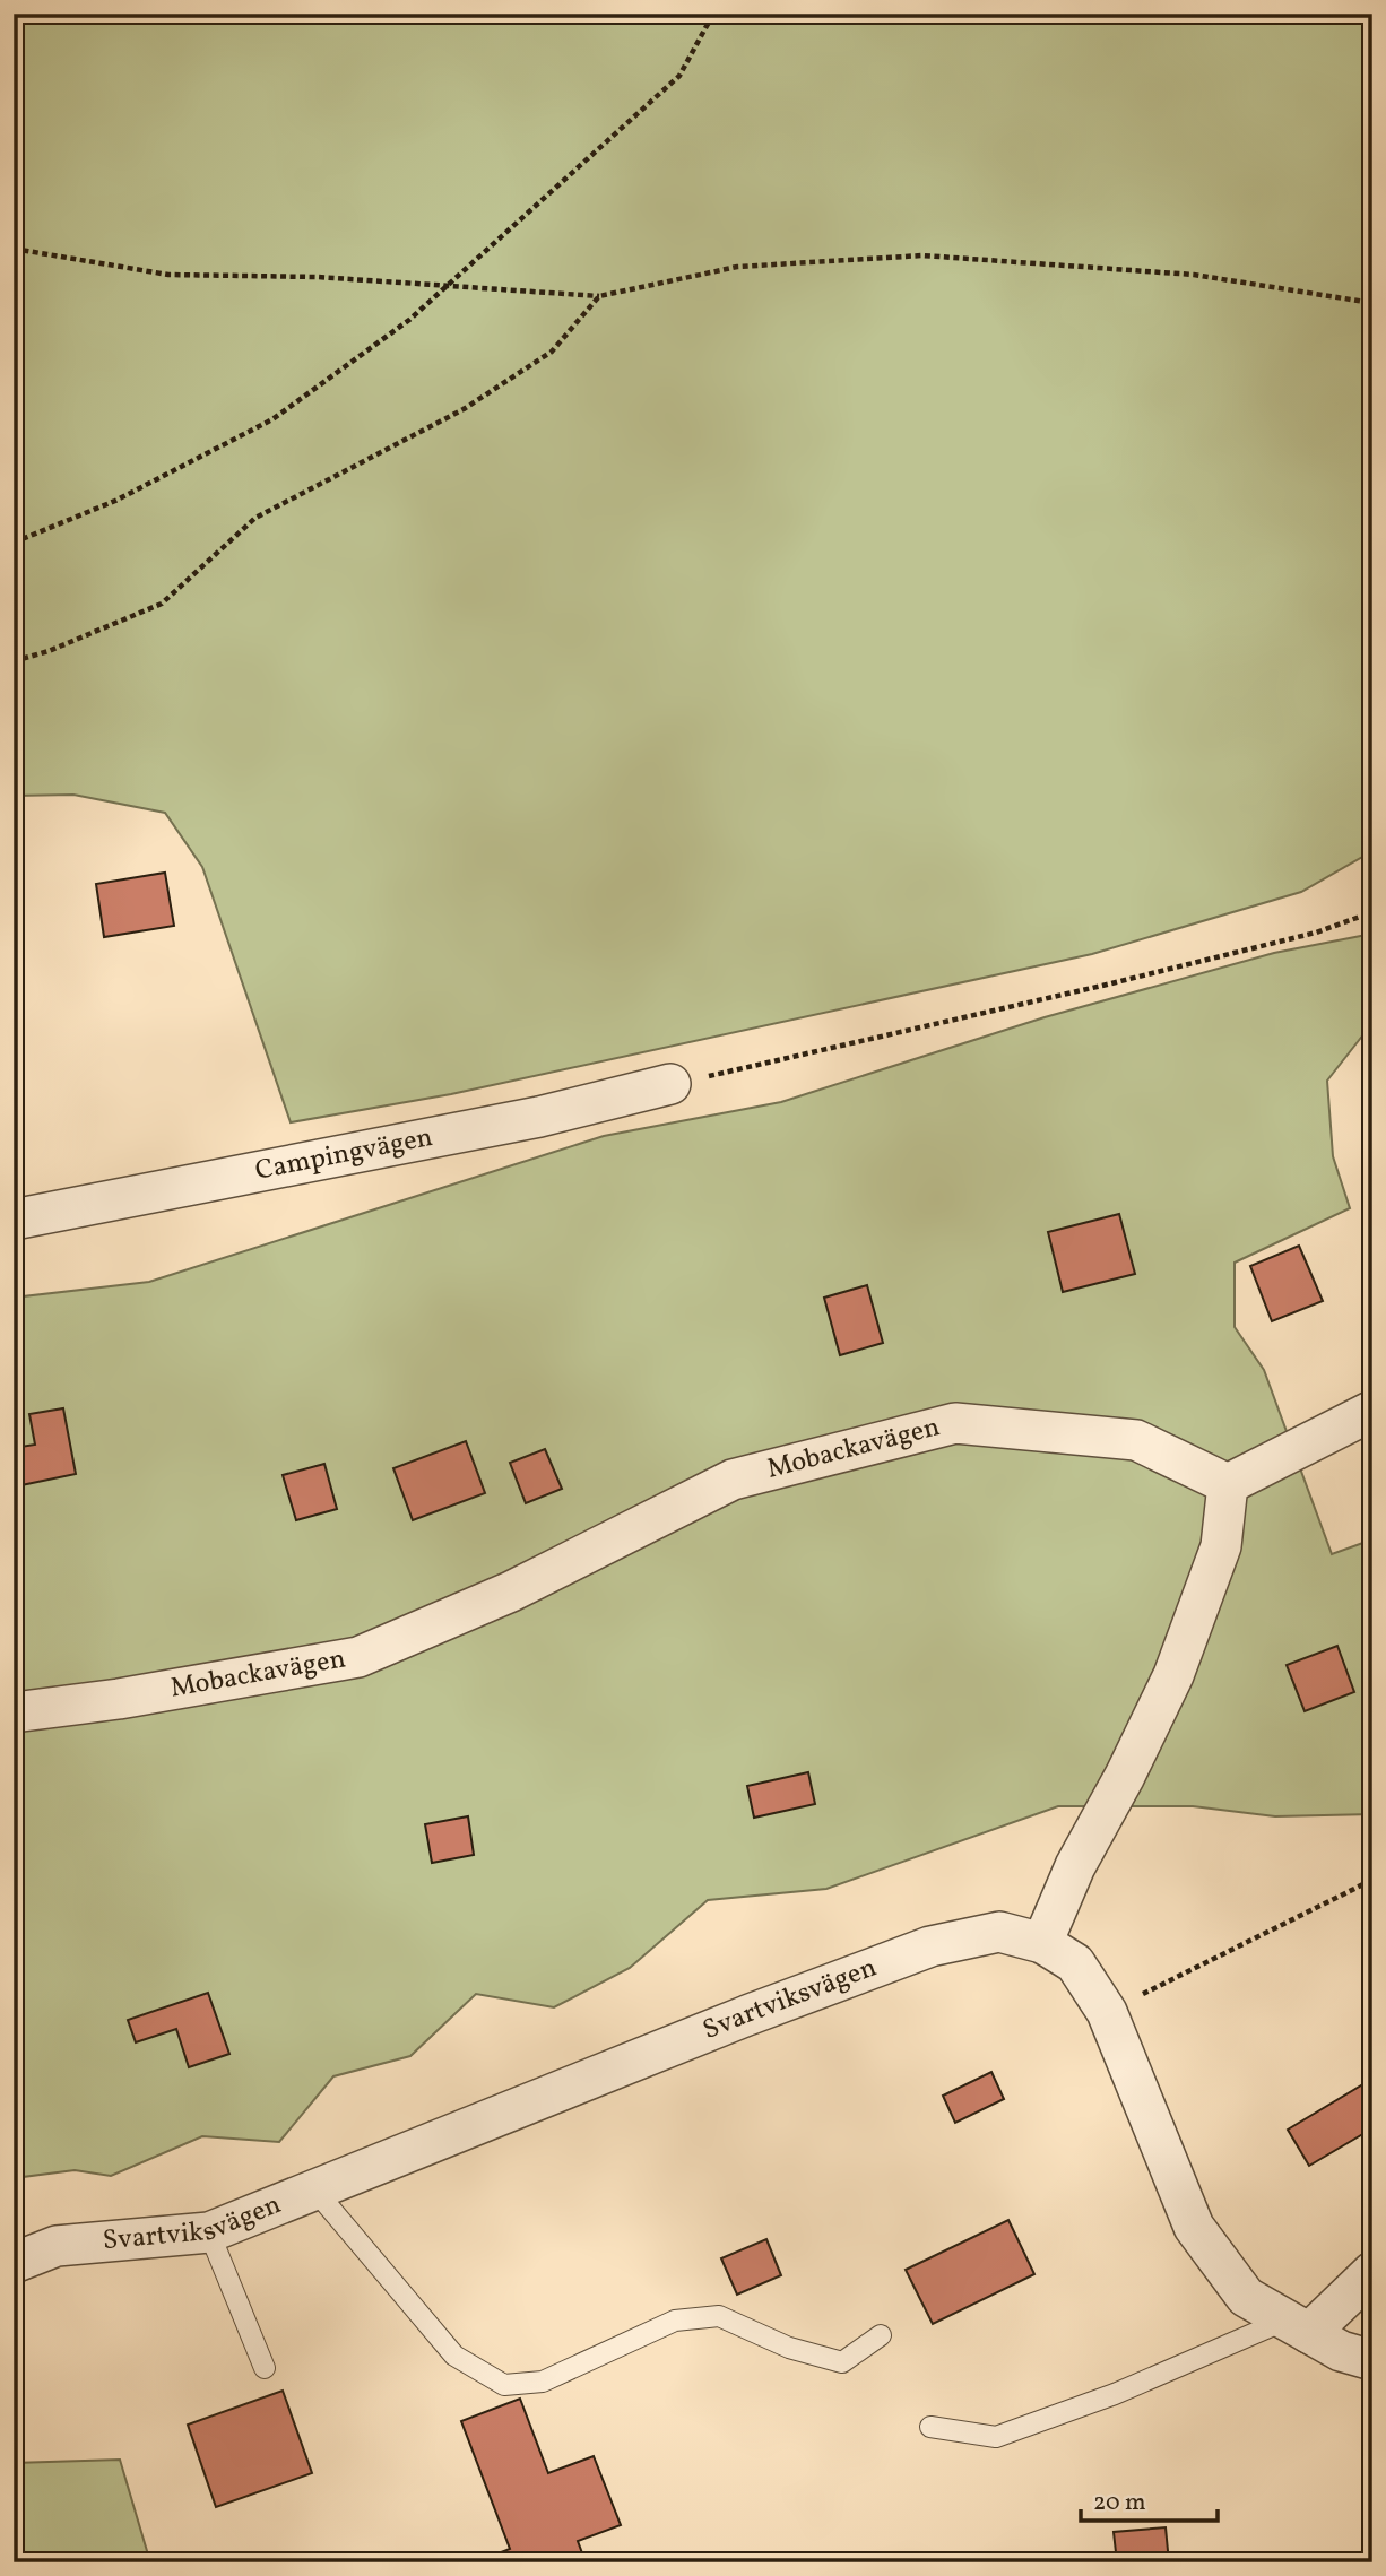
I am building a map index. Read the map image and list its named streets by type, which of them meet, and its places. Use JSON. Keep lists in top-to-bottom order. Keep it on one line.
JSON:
{"streets":{"street":["Campingvägen","Mobackavägen","Svartviksvägen"]},"scale_bar":"20 m"}
